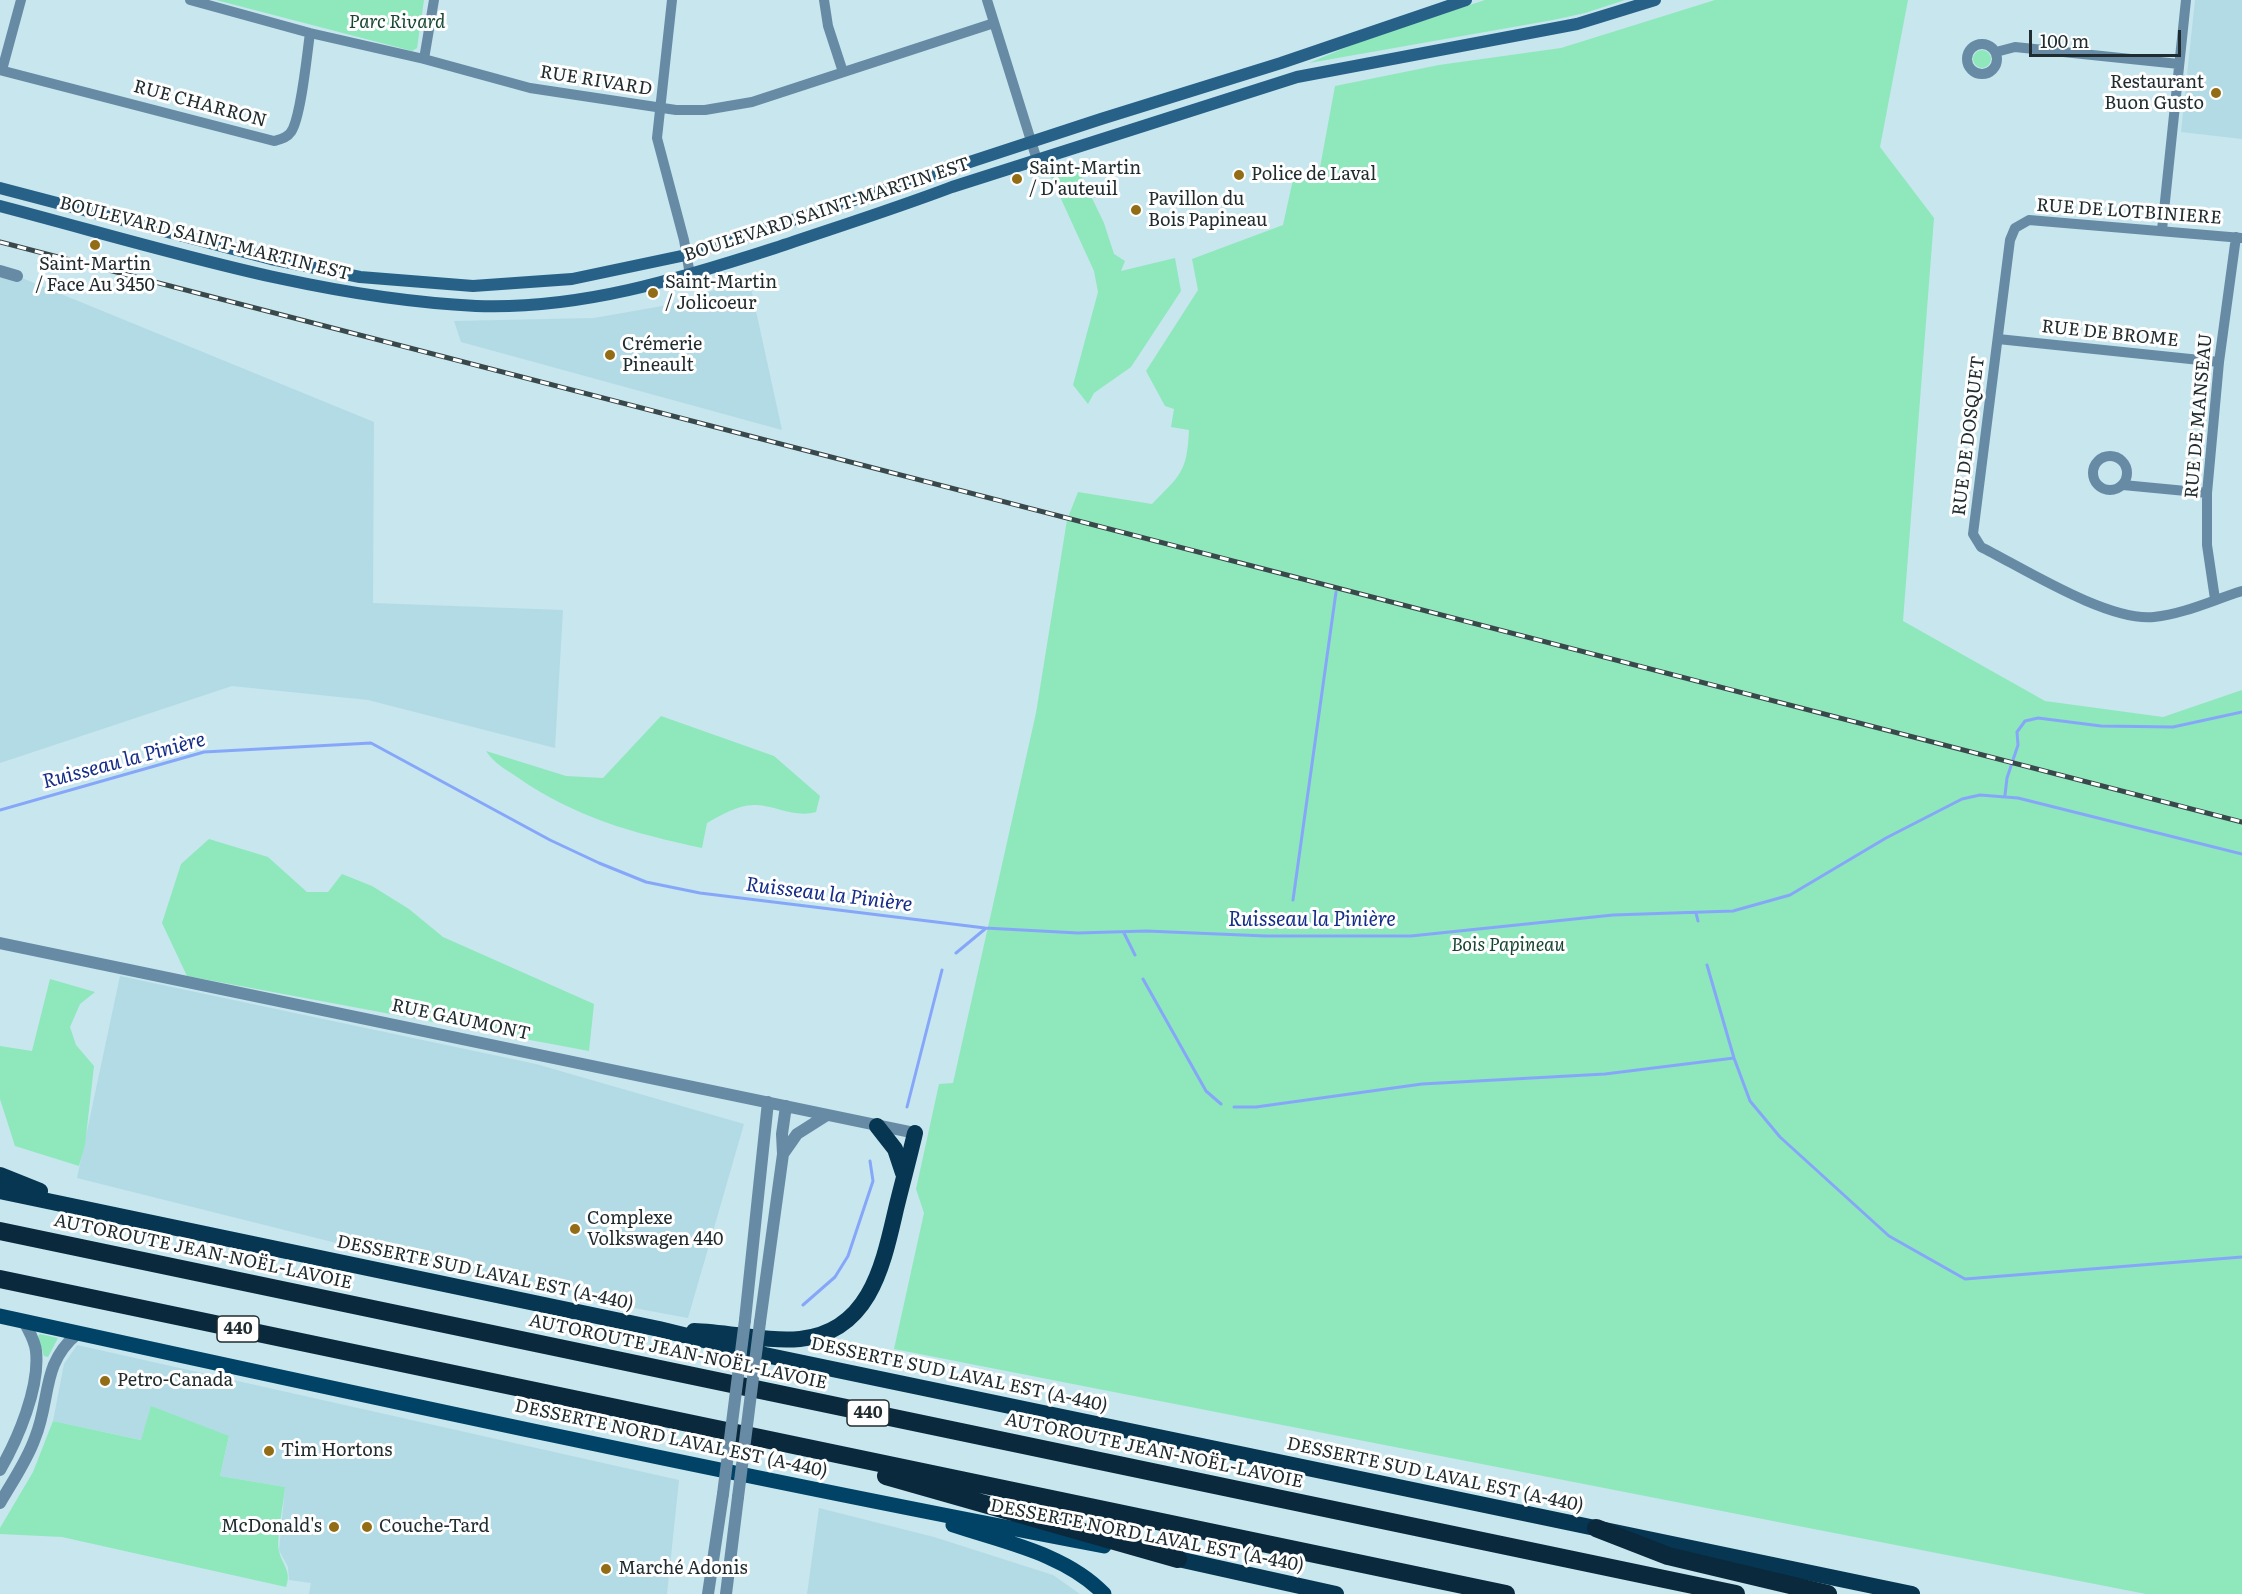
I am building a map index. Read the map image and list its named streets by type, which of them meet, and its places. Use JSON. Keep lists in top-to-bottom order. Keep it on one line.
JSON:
{"streets":{"highway":["AUTOROUTE JEAN-NOËL-LAVOIE","DESSERTE SUD LAVAL EST (A-440)","440","DESSERTE NORD LAVAL EST (A-440)"],"main road":["BOULEVARD SAINT-MARTIN EST"],"street":["RUE RIVARD","RUE CHARRON","RUE DE LOTBINIERE","RUE DE BROME","RUE DE MANSEAU","RUE DE DOSQUET","RUE GAUMONT"]},"crossings":[["RUE RIVARD","RUE CHARRON"],["RUE DE LOTBINIERE","RUE DE MANSEAU"],["RUE DE LOTBINIERE","RUE DE DOSQUET"],["RUE DE BROME","RUE DE MANSEAU"],["RUE DE BROME","RUE DE DOSQUET"],["RUE DE MANSEAU","RUE DE DOSQUET"]],"water":["Ruisseau la Pinière"],"parks":["Parc Rivard","Bois Papineau"],"places":["Restaurant Buon Gusto","Police de Laval","Saint-Martin / D'auteuil","Pavillon du Bois Papineau","Saint-Martin / Face Au 3450","Saint-Martin / Jolicoeur","Crémerie Pineault","Complexe Volkswagen 440","Petro-Canada","Tim Hortons","McDonald's","Couche-Tard","Marché Adonis"],"scale_bar":"100 m"}
